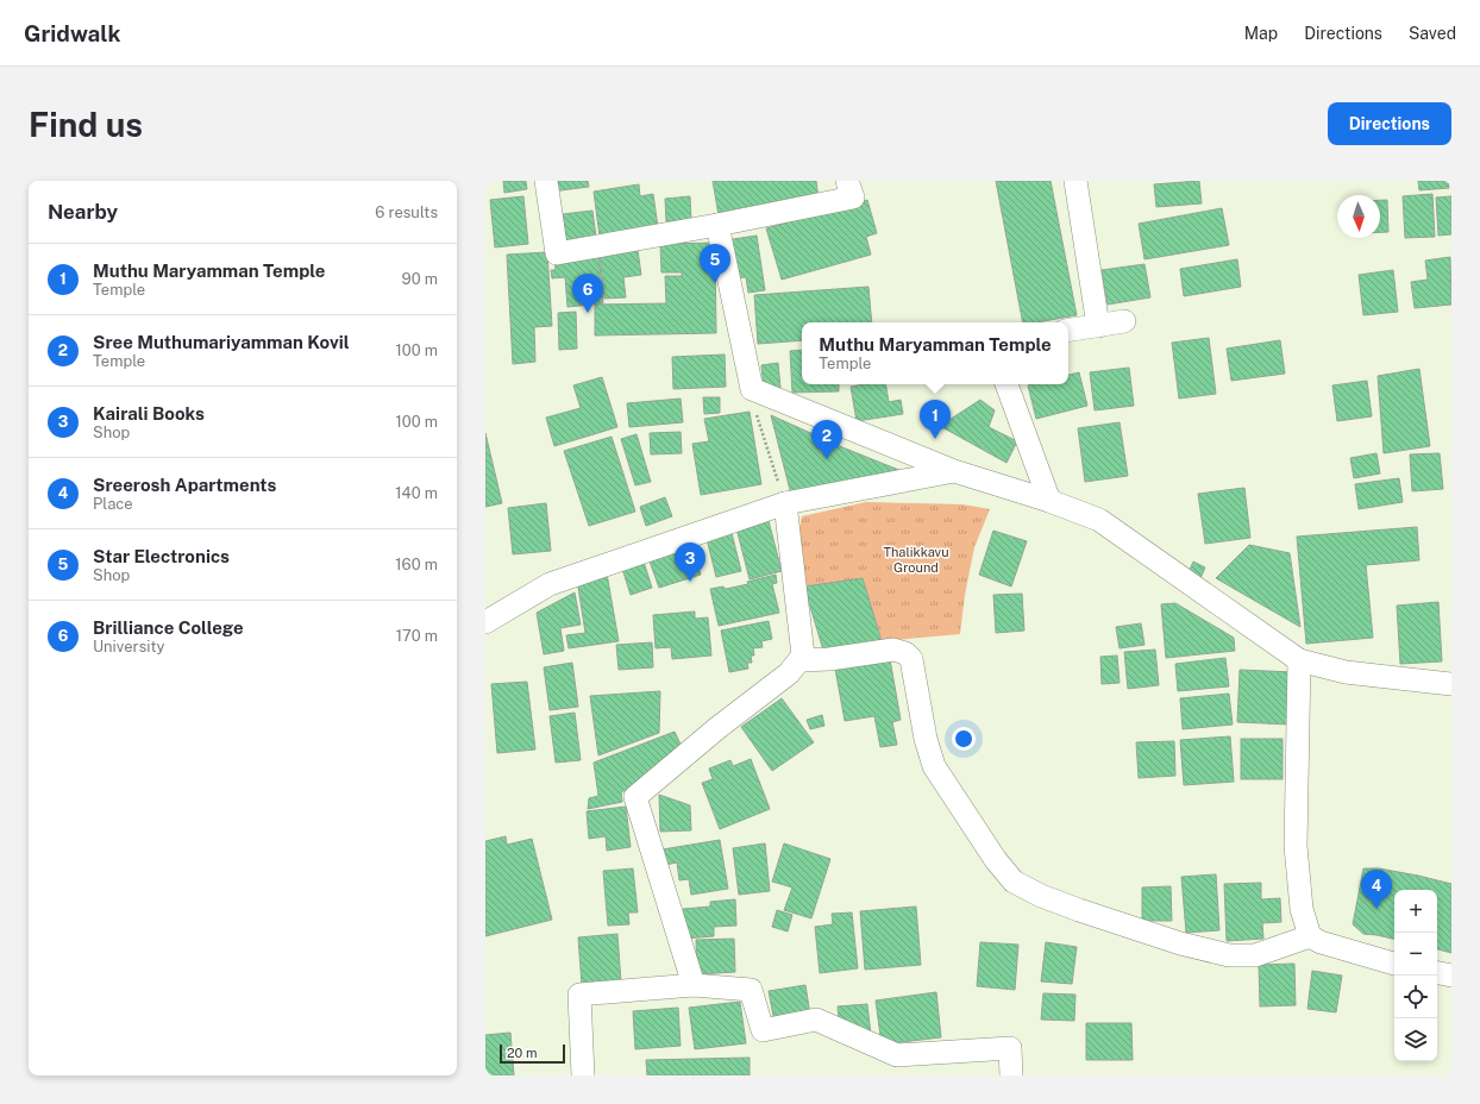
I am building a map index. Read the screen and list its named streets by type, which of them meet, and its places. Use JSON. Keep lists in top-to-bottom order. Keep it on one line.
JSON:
{"parks":["Thalikkavu Ground"],"scale_bar":"20 m","north":"bottom","page":{"header":"Gridwalk","nav":["Map","Directions","Saved"],"buttons":"Directions","title":"Find us","heading":["Nearby","6 results"],"list":[{"mark":"1","name":"Muthu Maryamman Temple","note":"Temple","value":"90 m"},{"mark":"2","name":"Sree Muthumariyamman Kovil","note":"Temple","value":"100 m"},{"mark":"3","name":"Kairali Books","note":"Shop","value":"100 m"},{"mark":"4","name":"Sreerosh Apartments","note":"Place","value":"140 m"},{"mark":"5","name":"Star Electronics","note":"Shop","value":"160 m"},{"mark":"6","name":"Brilliance College","note":"University","value":"170 m"}],"pins":["5","6","1","2","3","4"],"popup":["Muthu Maryamman Temple","Temple"],"map_buttons":["+","−"],"scale":"20 m"}}
